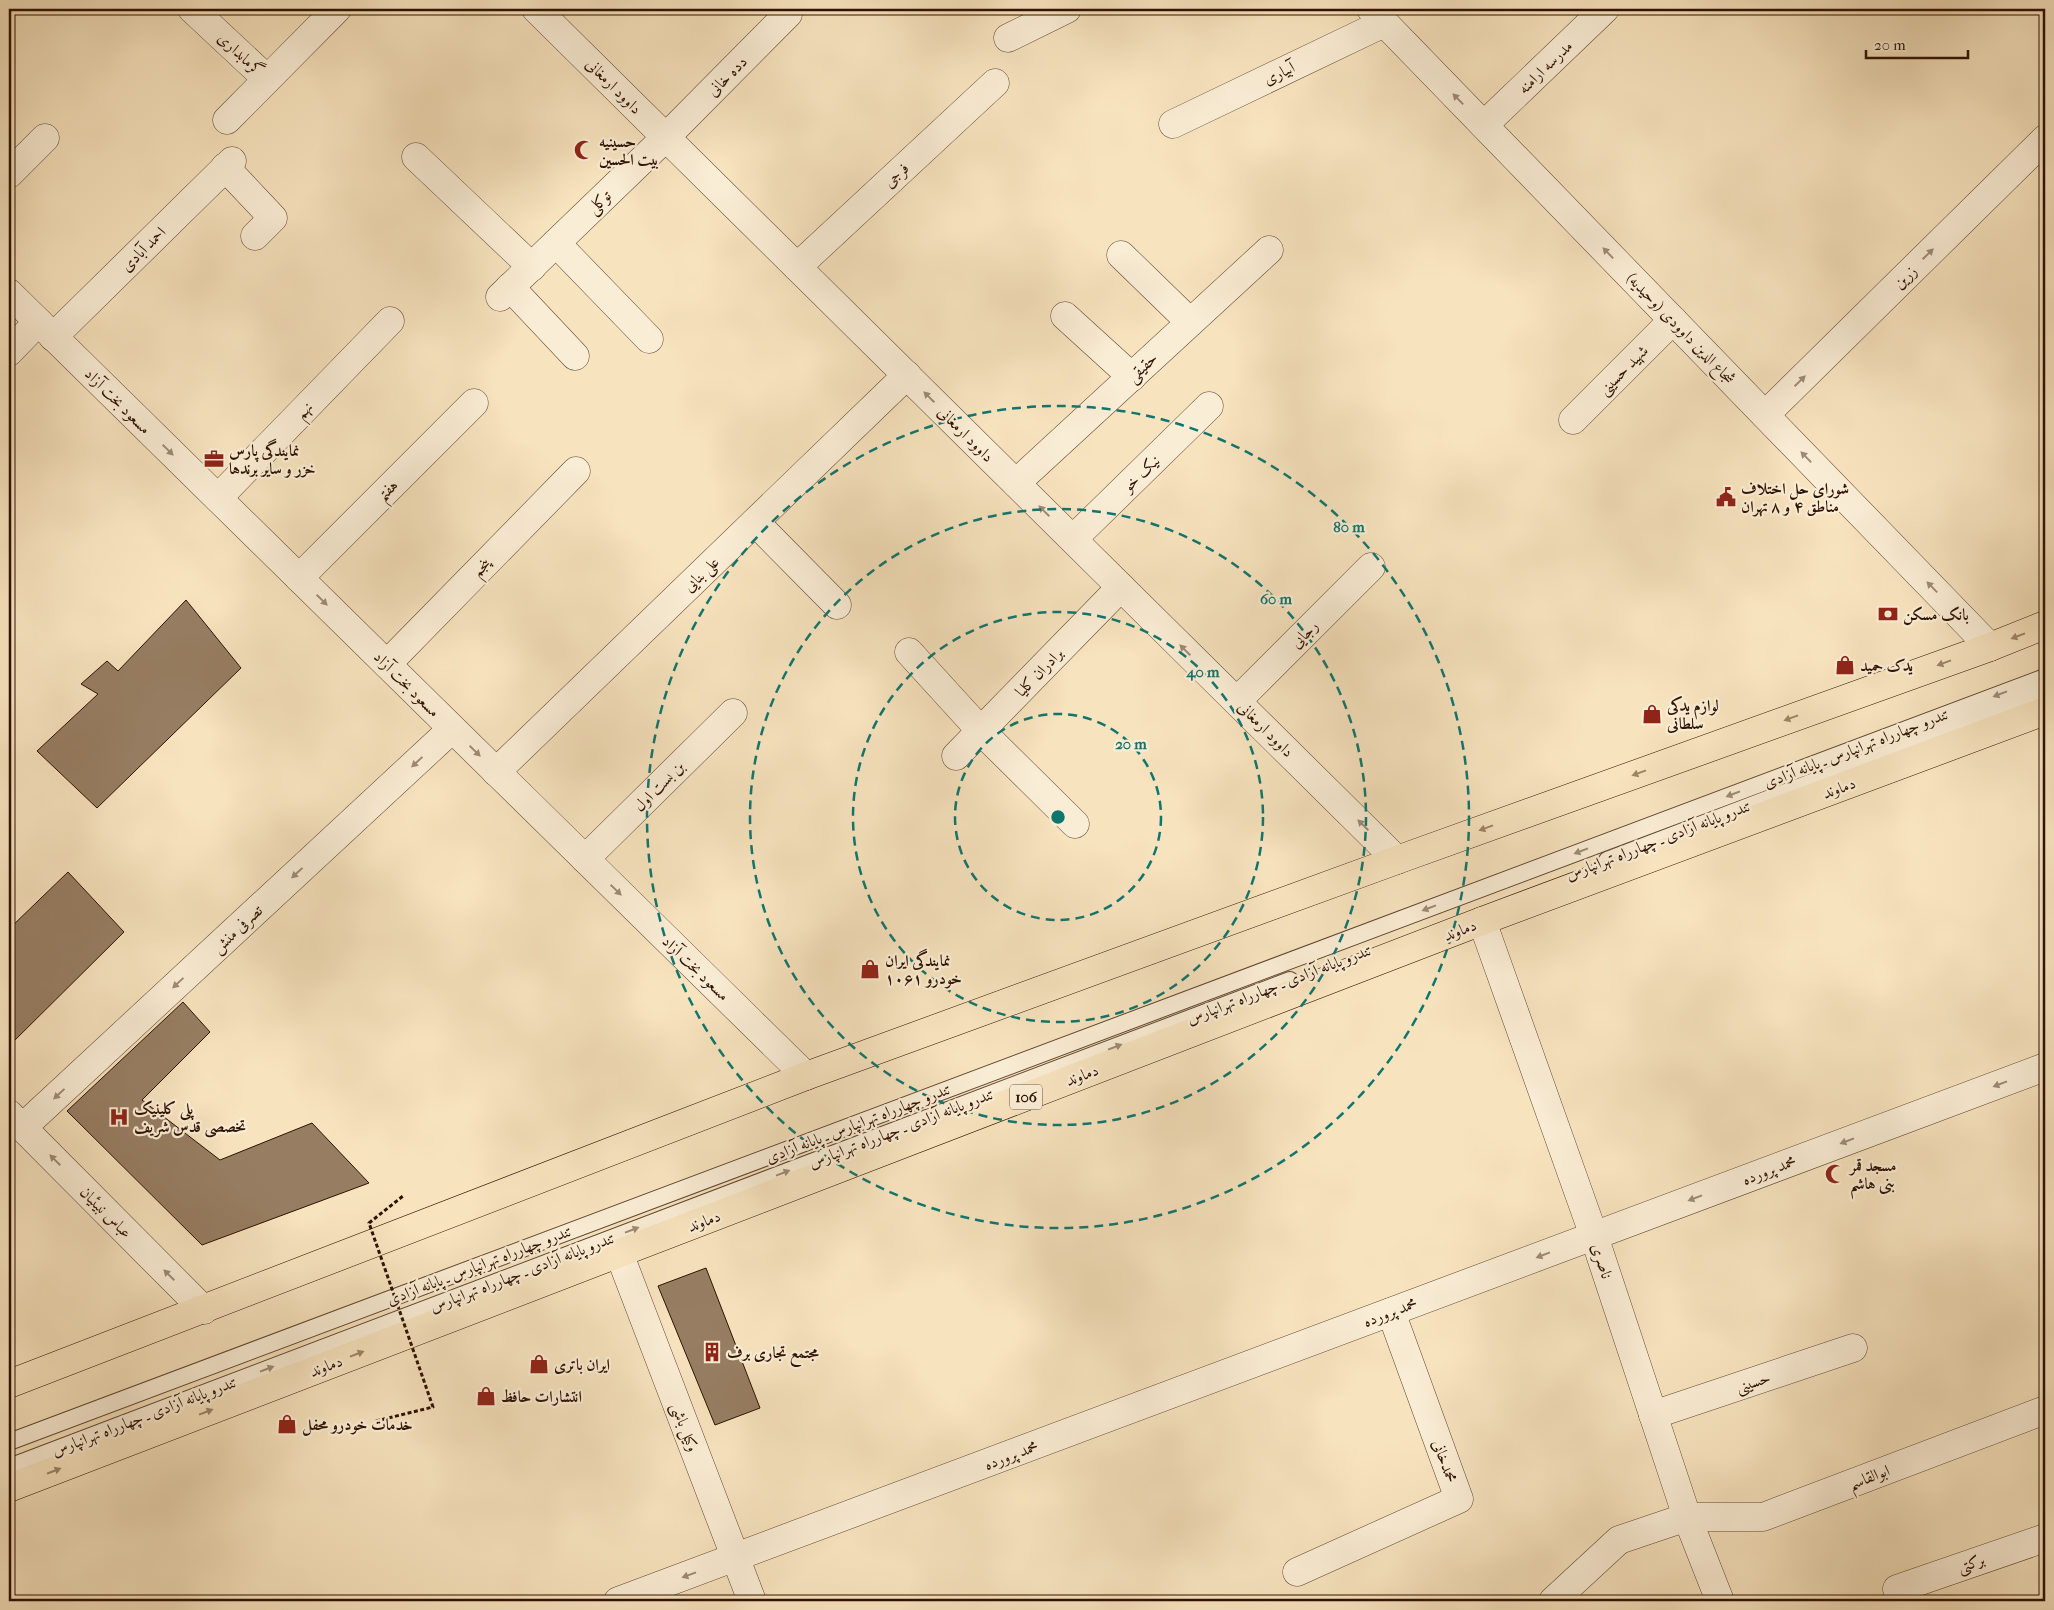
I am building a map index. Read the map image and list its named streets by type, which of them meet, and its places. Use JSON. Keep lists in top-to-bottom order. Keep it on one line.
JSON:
{"streets":{"main road":["دماوند","106"],"street":["گرمابداری","مدرسه ارامنه","آبیاری","دده خانی","داوود ارمغانی","فرجی","توکلی","احمد آبادی","زرین","شجاع الدین داوودی (وحیدیه)","حقیقی","شهید حسینی","مسعود بخت آزاد","نهم","نیک خو","هفتم","پنجم","علی بنایی","رجایی","برادران کلیا","بن بست اول","تصرفی منش","محمد پرورده","عباس نبیئیان","ناصری","حسینی","وکیل باشی","محمدخانی","ابوالقاسم","برکتی"],"lane":["تندرو چهارراه تهرانپارس ـ پایانه آزادی","تندرو پایانه آزادی ـ چهارراه تهرانپارس"]},"crossings":[["مدرسه ارامنه","شجاع الدین داوودی (وحیدیه)"],["آبیاری","شجاع الدین داوودی (وحیدیه)"],["دده خانی","داوود ارمغانی"],["دده خانی","توکلی"],["داوود ارمغانی","فرجی"],["داوود ارمغانی","توکلی"],["داوود ارمغانی","حقیقی"],["داوود ارمغانی","نیک خو"],["داوود ارمغانی","علی بنایی"],["داوود ارمغانی","رجایی"],["داوود ارمغانی","برادران کلیا"],["احمد آبادی","مسعود بخت آزاد"],["زرین","شجاع الدین داوودی (وحیدیه)"],["شجاع الدین داوودی (وحیدیه)","شهید حسینی"],["مسعود بخت آزاد","نهم"],["مسعود بخت آزاد","هفتم"],["مسعود بخت آزاد","پنجم"],["مسعود بخت آزاد","علی بنایی"],["مسعود بخت آزاد","بن بست اول"],["مسعود بخت آزاد","تصرفی منش"],["دماوند","ناصری"],["دماوند","وکیل باشی"],["تصرفی منش","عباس نبیئیان"],["محمد پرورده","ناصری"],["محمد پرورده","وکیل باشی"],["محمد پرورده","محمدخانی"],["ناصری","حسینی"],["ناصری","ابوالقاسم"]],"one_way":["زرین","شجاع الدین داوودی (وحیدیه)","مسعود بخت آزاد","تندرو چهارراه تهرانپارس ـ پایانه آزادی","تندرو پایانه آزادی ـ چهارراه تهرانپارس","تصرفی منش","محمد پرورده","عباس نبیئیان"],"places":{"mosque":["حسینیه بیت الحسین","مسجد قمر بنی هاشم"],"office":["نمایندگی پارس خزر و سایر برندها"],"public building":["شورای حل اختلاف مناطق ۴ و ۸ تهران"],"bank":["بانک مسکن"],"shop":["یدک حمید","لوازم یدکی سلطانی","نمایندگی ایران خودرو ۱۰۶۱","ایران باتری","انتشارات حافظ","خدمات خودرو محفل"],"hospital":["پلی کلینیک تخصصی قدس شریف"],"building":["مجتمع تجاری برف"]},"scale_bar":"20 m","rings":["80 m","60 m","40 m","20 m"]}
